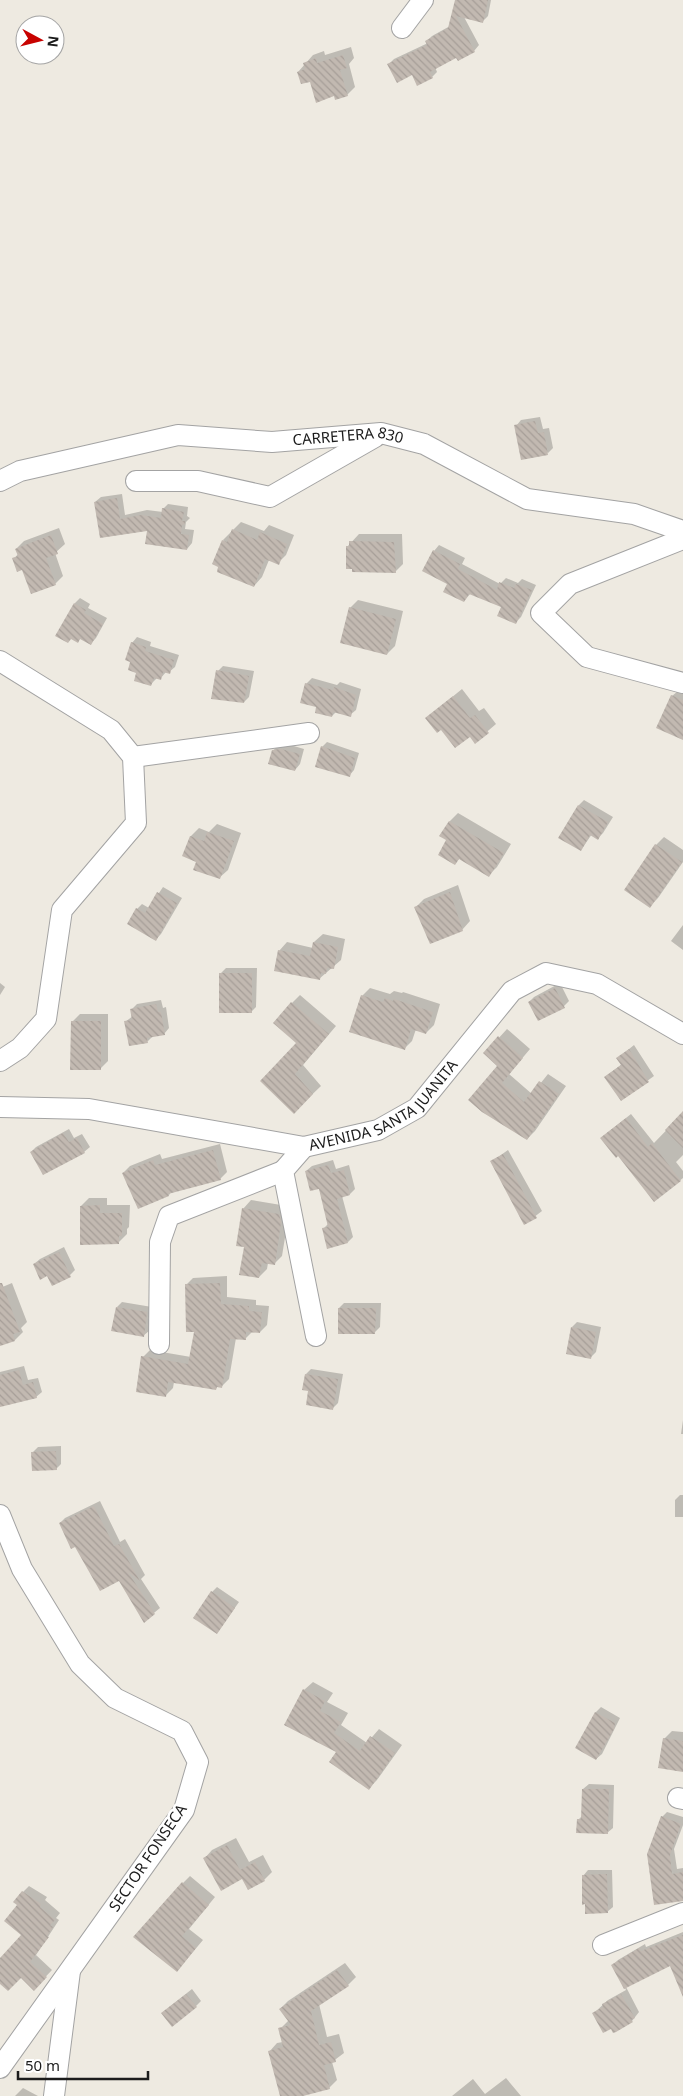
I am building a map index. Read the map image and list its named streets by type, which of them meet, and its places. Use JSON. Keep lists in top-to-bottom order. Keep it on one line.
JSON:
{"streets":{"street":["CARRETERA 830","AVENIDA SANTA JUANITA","SECTOR FONSECA"]},"scale_bar":"50 m","north":"right"}
